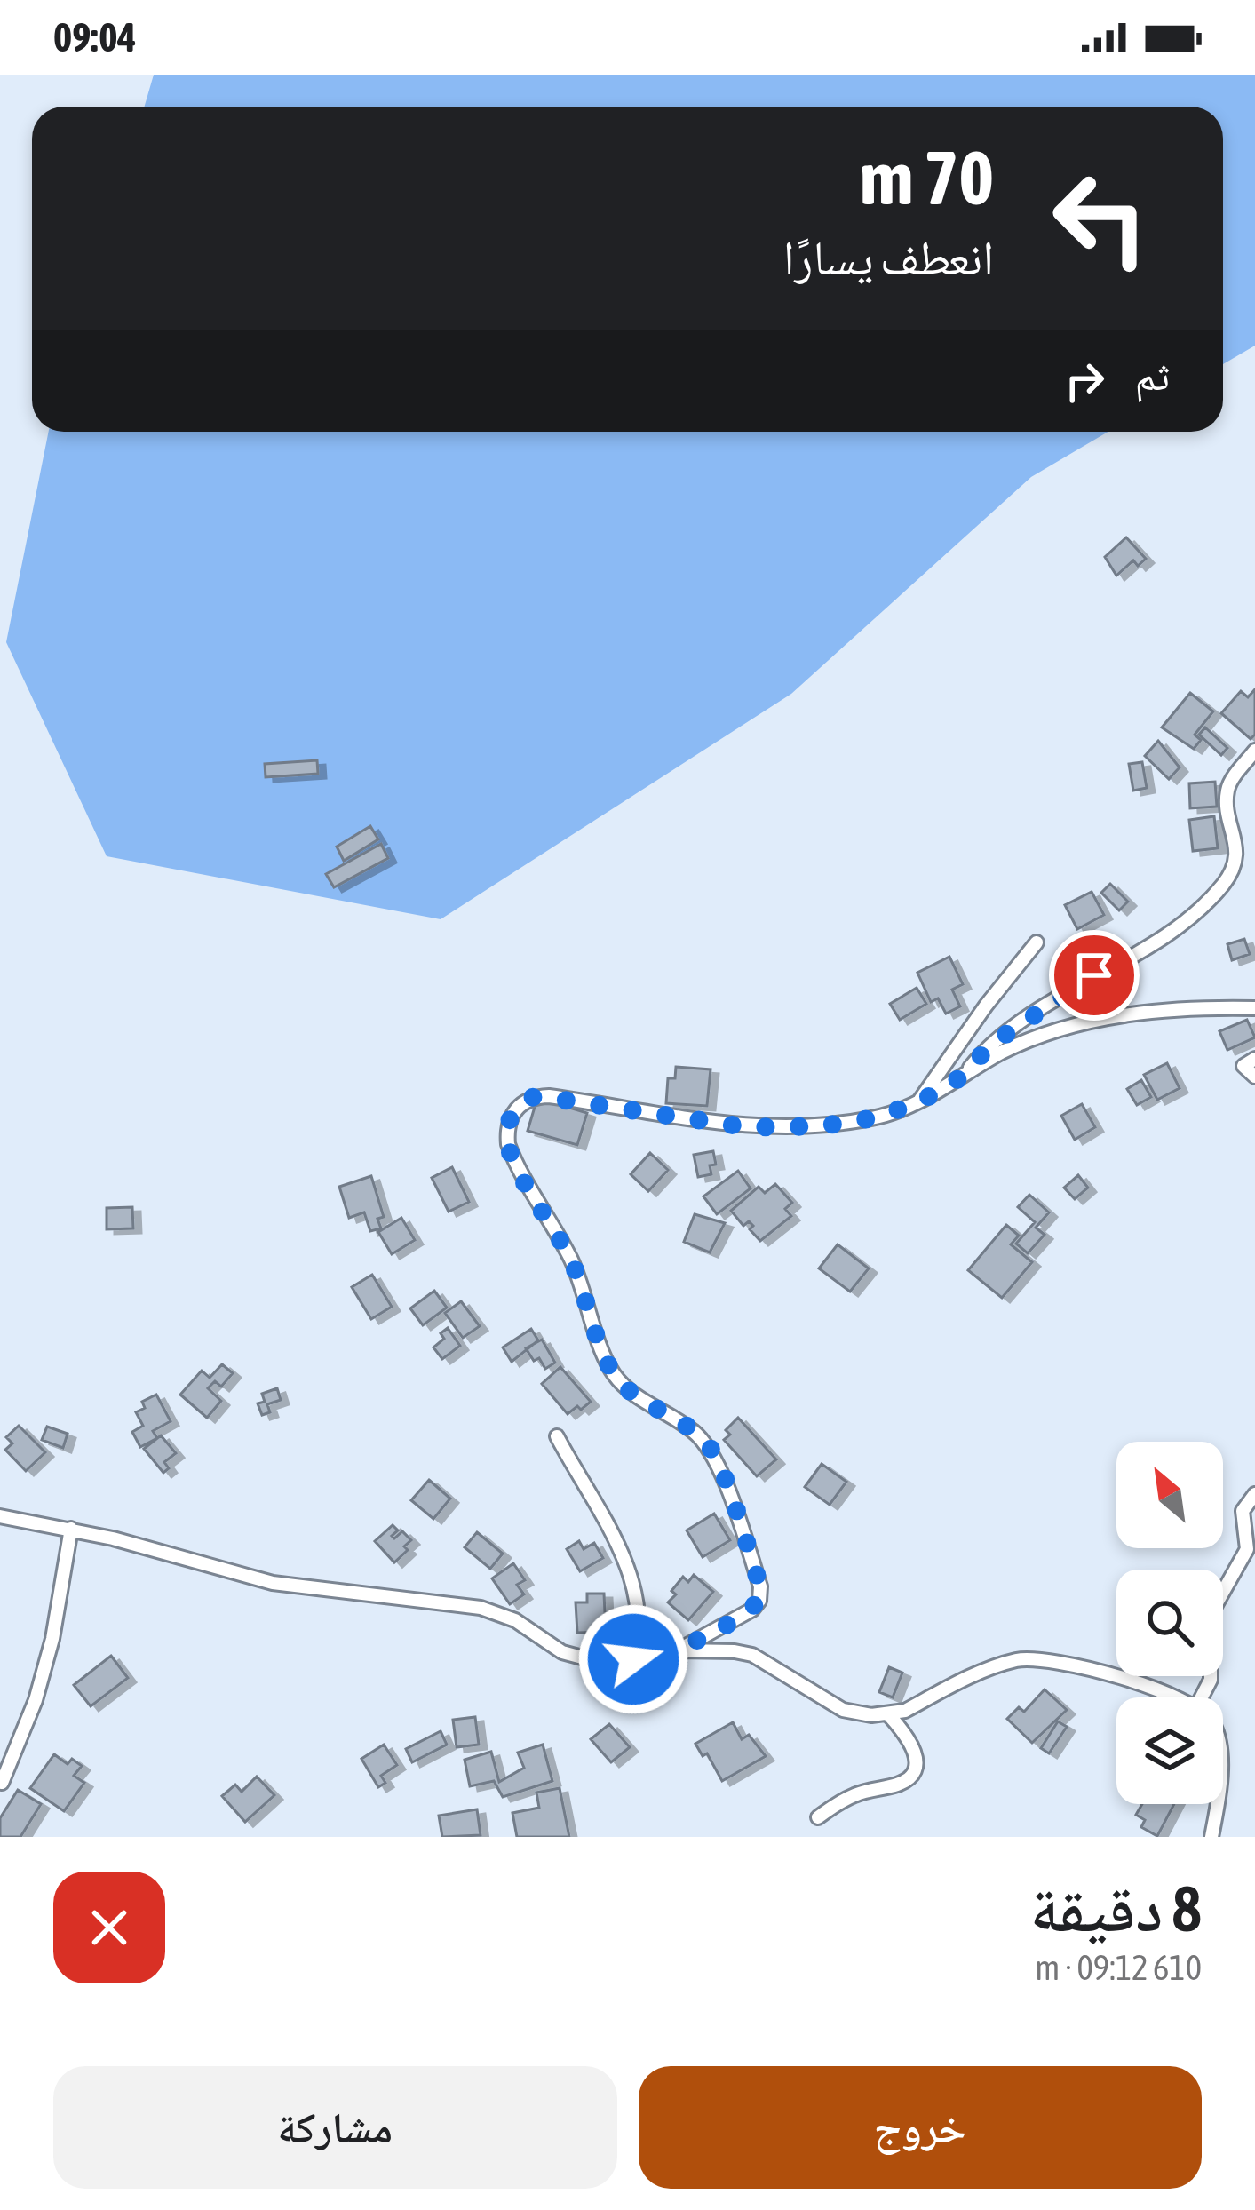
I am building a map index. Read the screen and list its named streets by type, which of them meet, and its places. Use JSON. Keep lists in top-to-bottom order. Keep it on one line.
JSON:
{"north":"top left","page":{"status":"09:04","turn":["70 m","انعطف يسارًا"],"then":"ثم","heading":["8 دقيقة","610 m · 09:12"],"buttons":["خروج","مشاركة"]}}
